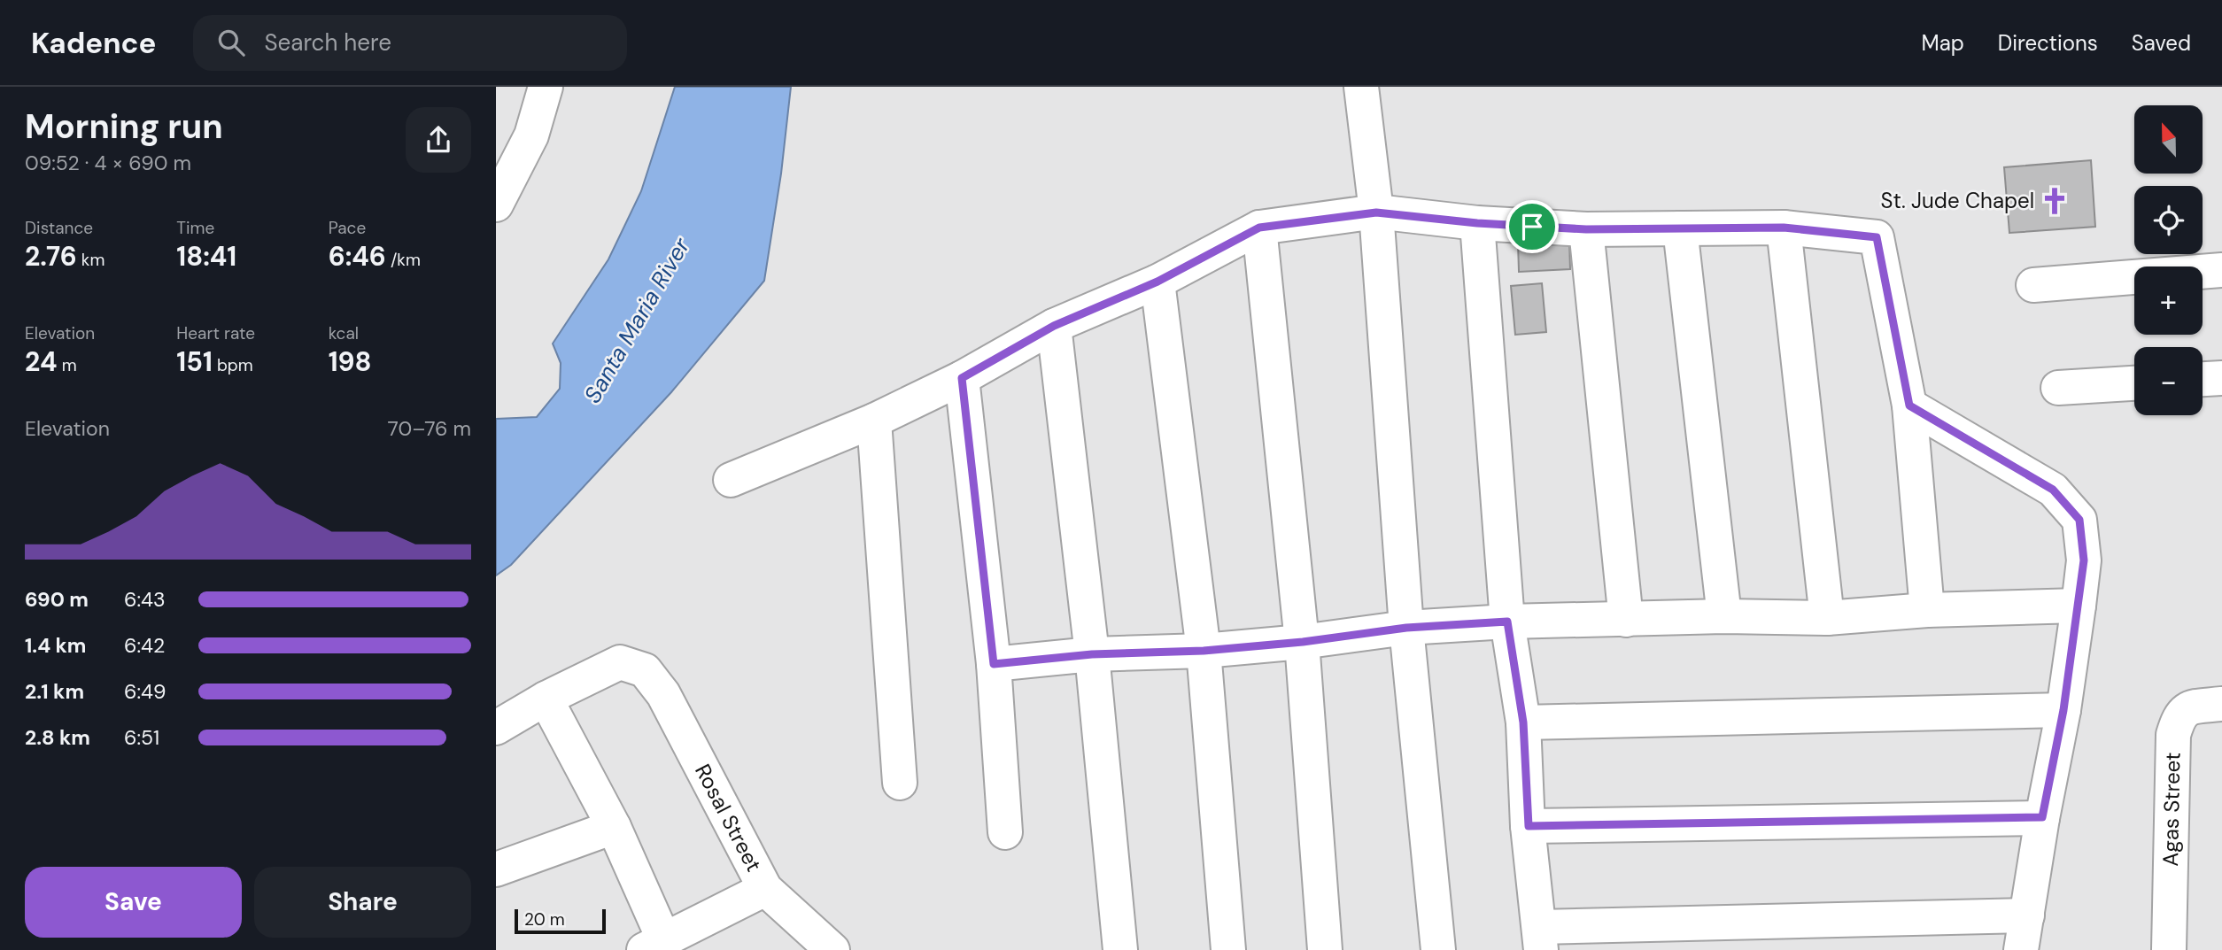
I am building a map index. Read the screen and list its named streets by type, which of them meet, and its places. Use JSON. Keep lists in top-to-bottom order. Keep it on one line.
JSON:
{"streets":{"street":["Agas Street","Rosal Street"]},"water":["Santa Maria River"],"places":{"church":["St. Jude Chapel"]},"scale_bar":"20 m","north":"top","page":{"header":"Kadence","search":"Search here","nav":["Map","Directions","Saved"],"heading":["Morning run","09:52 · 4 × 690 m"],"map_buttons":["+","−"],"stats":[["Distance","2.76 km"],["Time","18:41"],["Pace","6:46 /km"],["Elevation","24 m"],["Heart rate","151 bpm"],["kcal","198"]],"chart":["Elevation","70–76 m"],"list":[{"name":"690 m","note":"6:43"},{"name":"1.4 km","note":"6:42"},{"name":"2.1 km","note":"6:49"},{"name":"2.8 km","note":"6:51"}],"buttons":["Save","Share"],"scale":"20 m"}}
